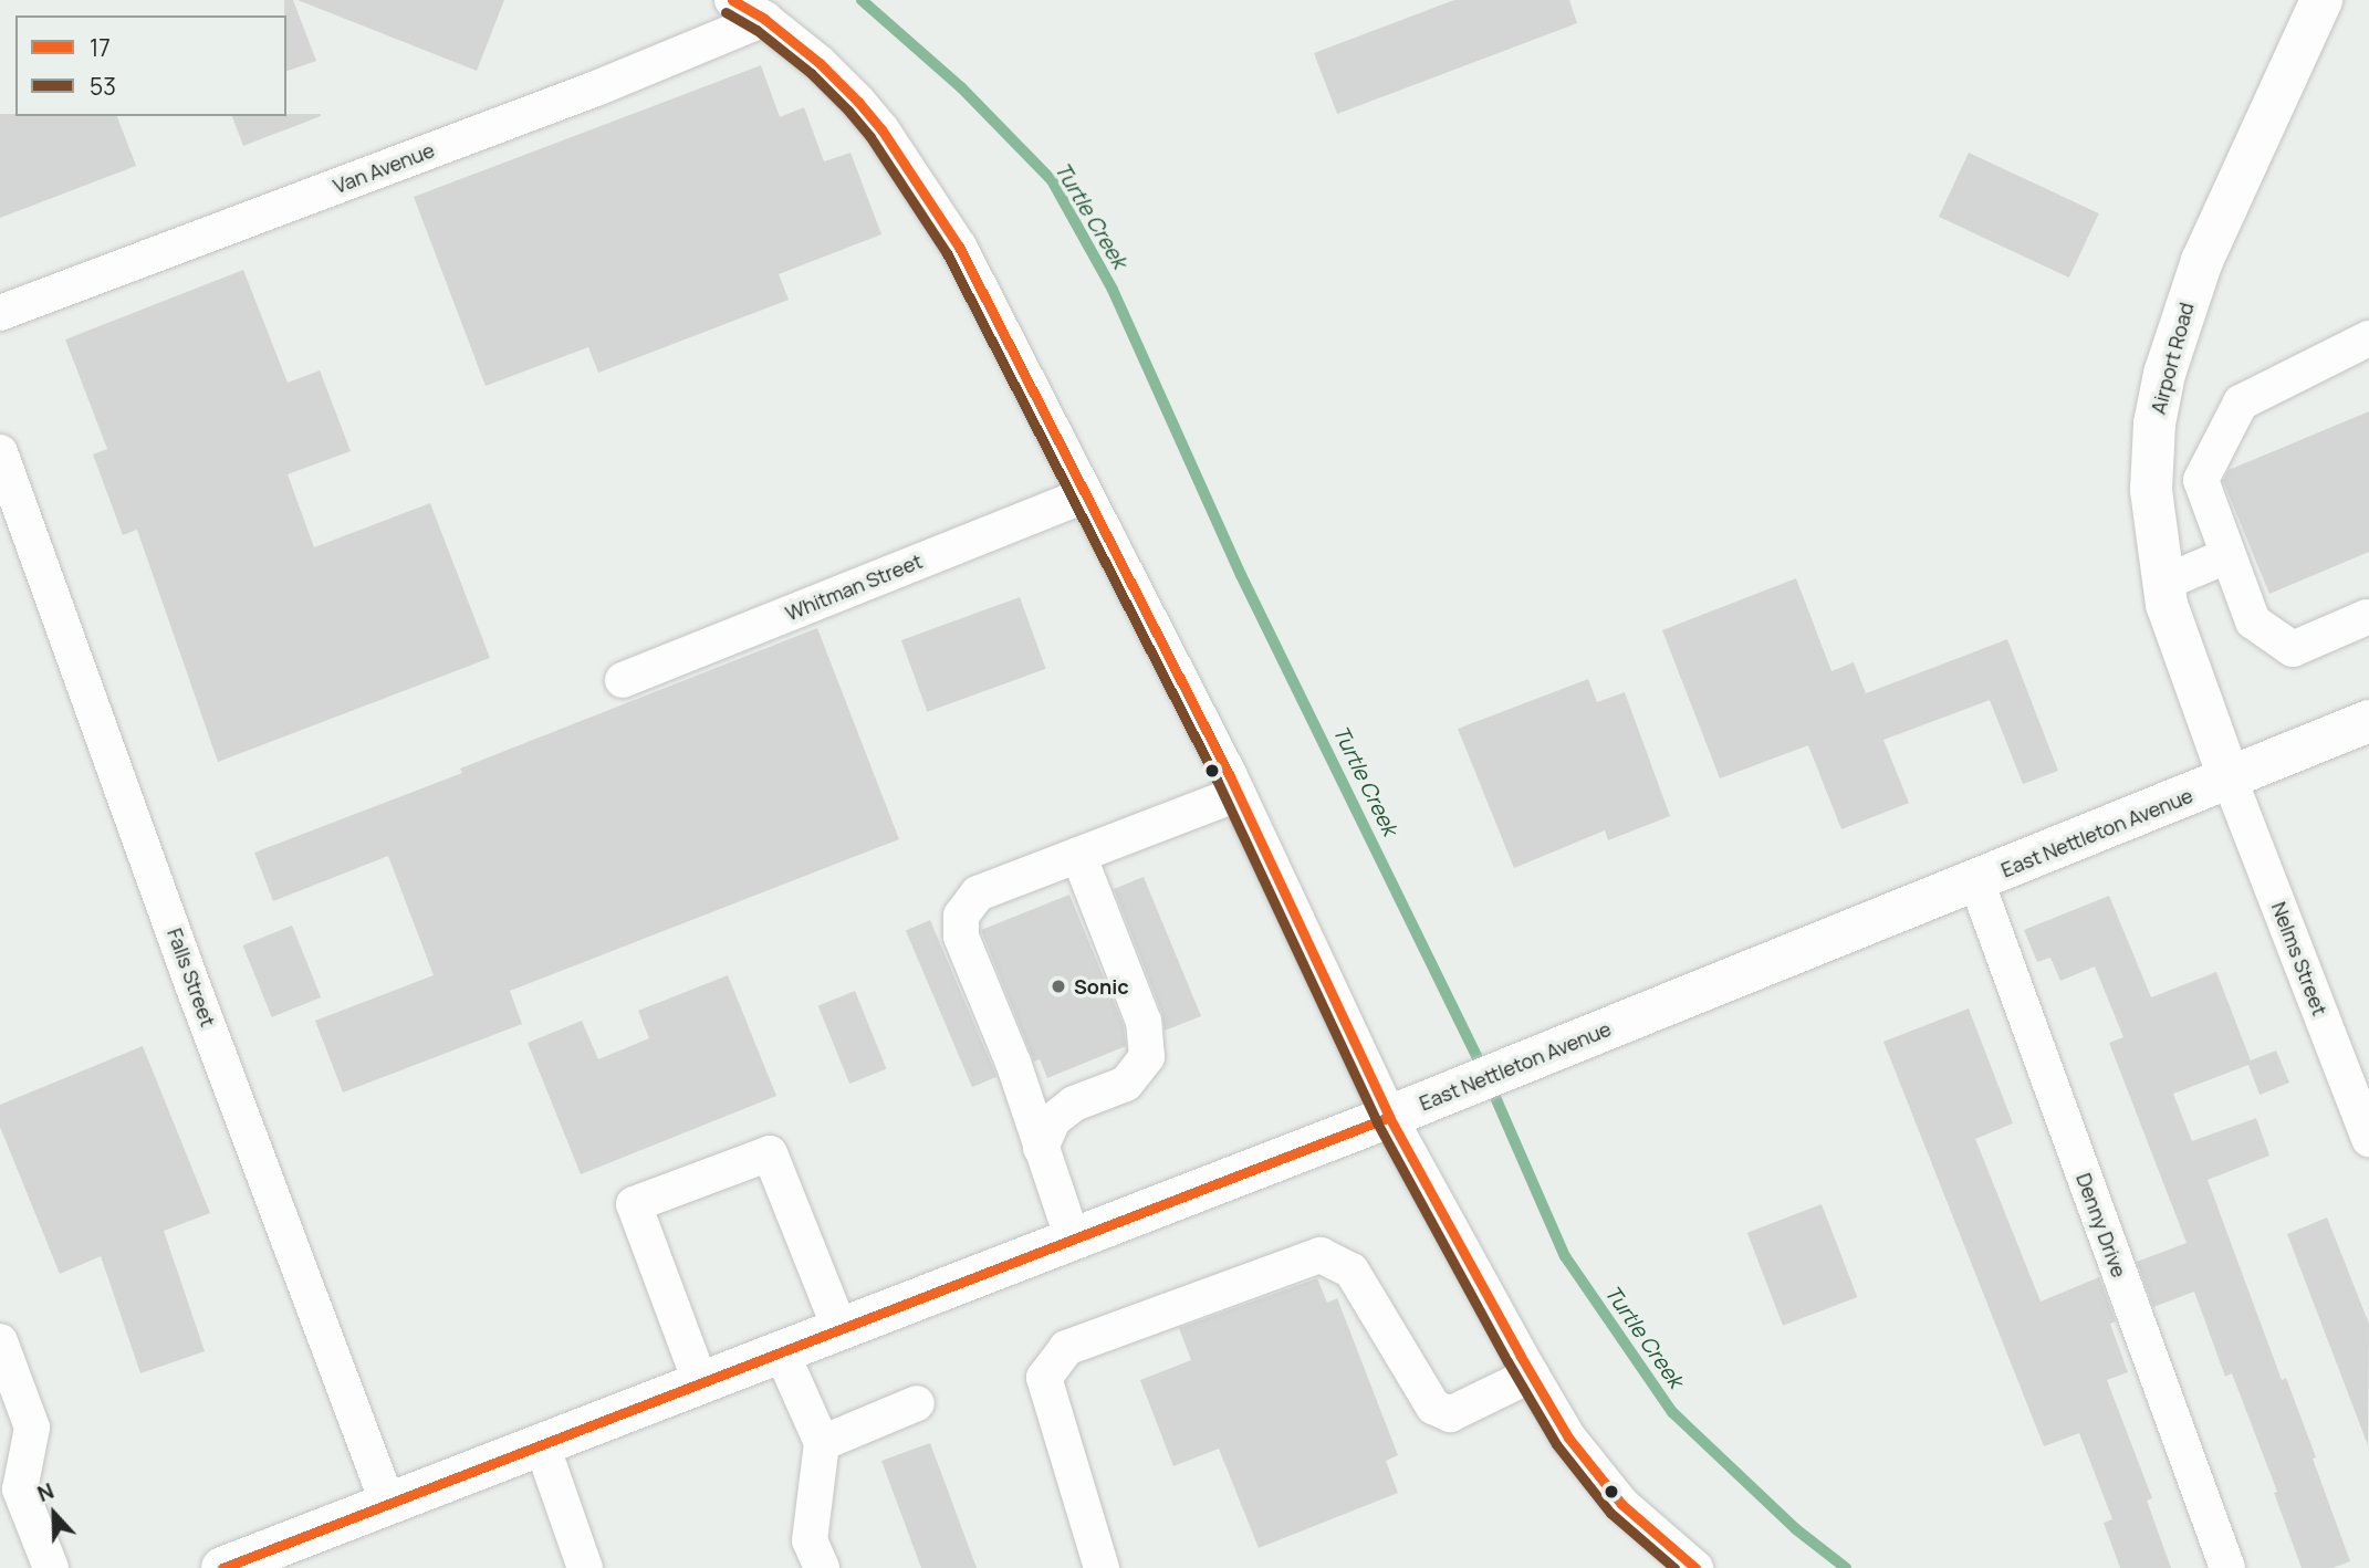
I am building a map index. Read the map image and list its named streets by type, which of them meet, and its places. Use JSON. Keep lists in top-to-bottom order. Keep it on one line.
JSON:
{"streets":{"main road":["Airport Road","East Nettleton Avenue"],"street":["Van Avenue","Whitman Street","Nelms Street","Falls Street","Denny Drive"]},"crossings":[["Airport Road","East Nettleton Avenue"],["Airport Road","Nelms Street"],["East Nettleton Avenue","Nelms Street"],["East Nettleton Avenue","Falls Street"],["East Nettleton Avenue","Denny Drive"]],"water":["Turtle Creek"],"places":["Sonic"],"lines":["transit line 17","transit line 53"],"legend":["17","53"],"north":"top"}
